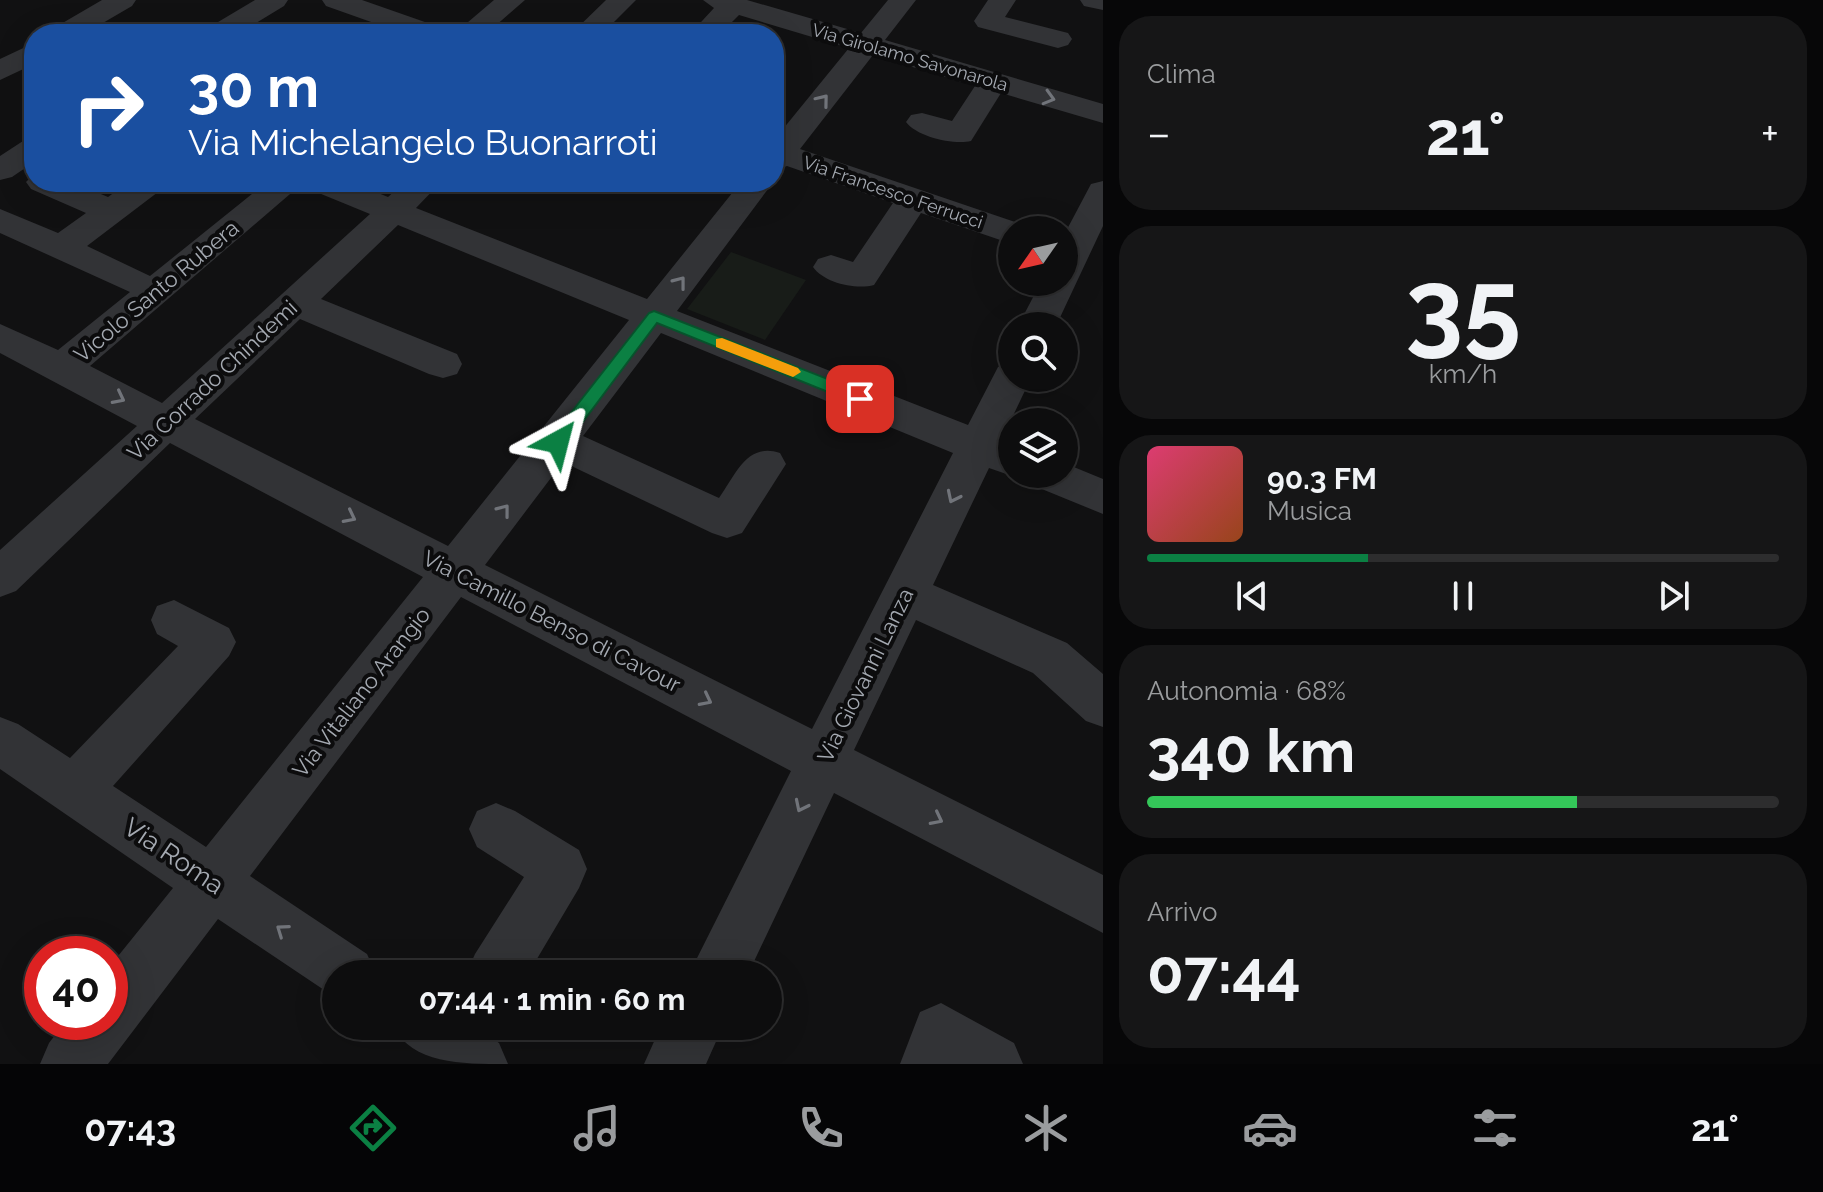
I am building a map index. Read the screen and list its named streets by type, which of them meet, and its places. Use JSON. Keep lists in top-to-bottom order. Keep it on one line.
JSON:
{"streets":{"street":["Via Girolamo Savonarola","Via Francesco Ferrucci","Vicolo Santo Rubera","Via Corrado Chindemi","Via Camillo Benso di Cavour","Via Giovanni Lanza","Via Vitaliano Arangio","Via Roma"]},"crossings":[["Via Girolamo Savonarola","Via Vitaliano Arangio"],["Vicolo Santo Rubera","Via Camillo Benso di Cavour"],["Via Corrado Chindemi","Via Camillo Benso di Cavour"],["Via Camillo Benso di Cavour","Via Giovanni Lanza"],["Via Camillo Benso di Cavour","Via Vitaliano Arangio"],["Via Vitaliano Arangio","Via Roma"]],"one_way":["Via Giovanni Lanza","Via Vitaliano Arangio","Via Roma"],"north":"bottom left","page":{"tile":["Clima",["35","km/h"],["Autonomia · 68%","340 km"],["Arrivo","07:44"]],"turn":["30 m","Via Michelangelo Buonarroti"],"heat":["−","21°","+"],"song":["90.3 FM","Musica"],"limit":"40","trip":"07:44 · 1 min · 60 m","tabs":["07:43","21°"]}}
